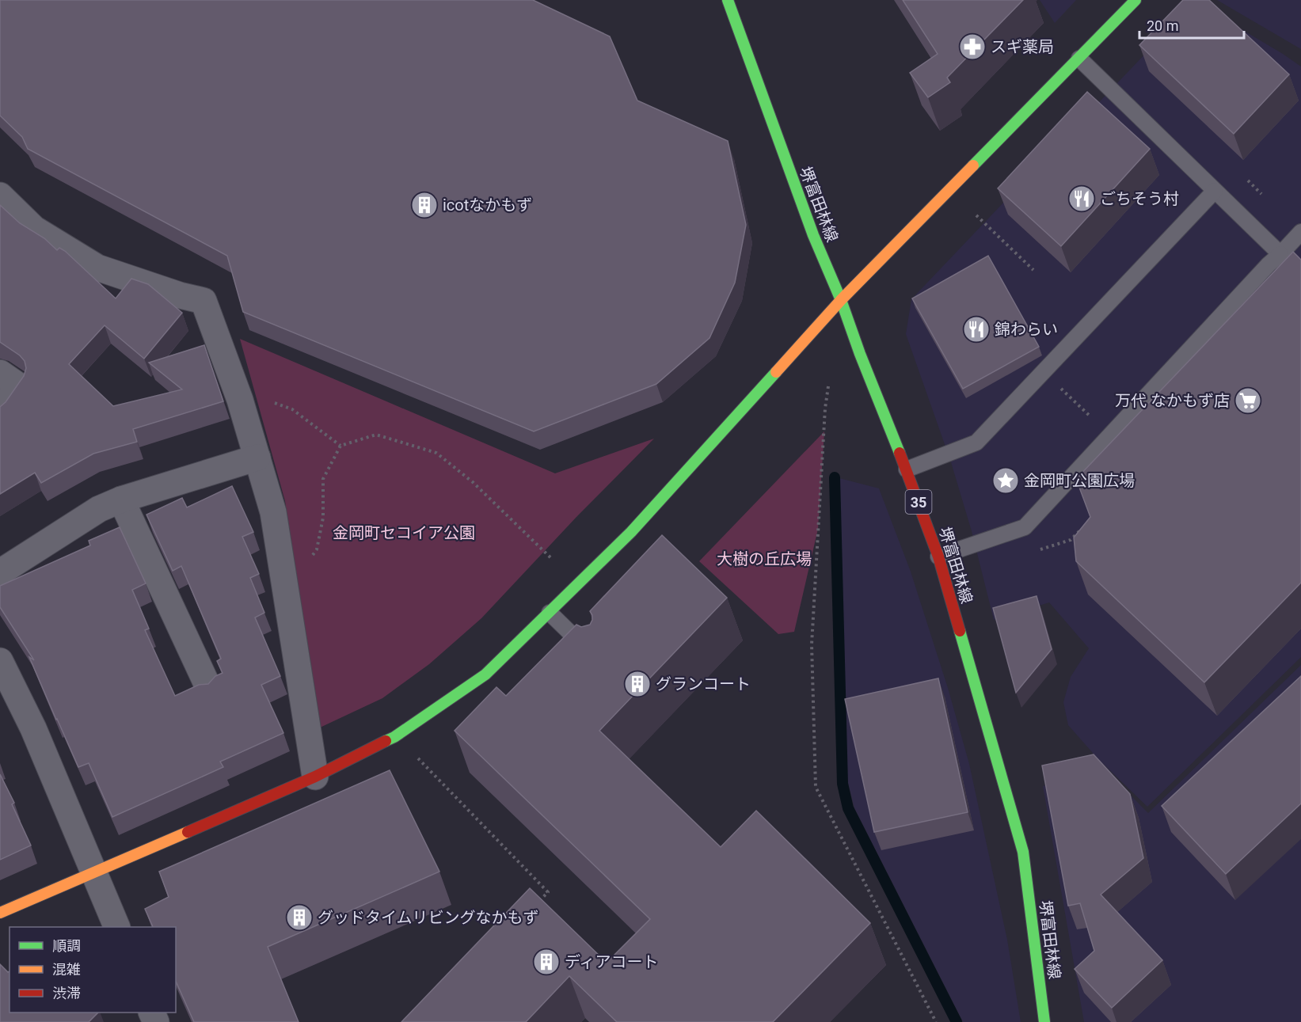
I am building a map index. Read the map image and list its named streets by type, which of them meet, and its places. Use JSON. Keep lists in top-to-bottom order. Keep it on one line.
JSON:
{"streets":{"street":["堺富田林線","35"]},"parks":["金岡町セコイア公園","大樹の丘広場"],"places":{"pharmacy":["スギ薬局"],"restaurant":["ごちそう村","錦わらい"],"building":["icotなかもず","グランコート","グッドタイムリビングなかもず","ディアコート"],"supermarket":["万代 なかもず店"],"place":["金岡町公園広場"]},"legend":["順調","混雑","渋滞"],"scale_bar":"20 m"}
